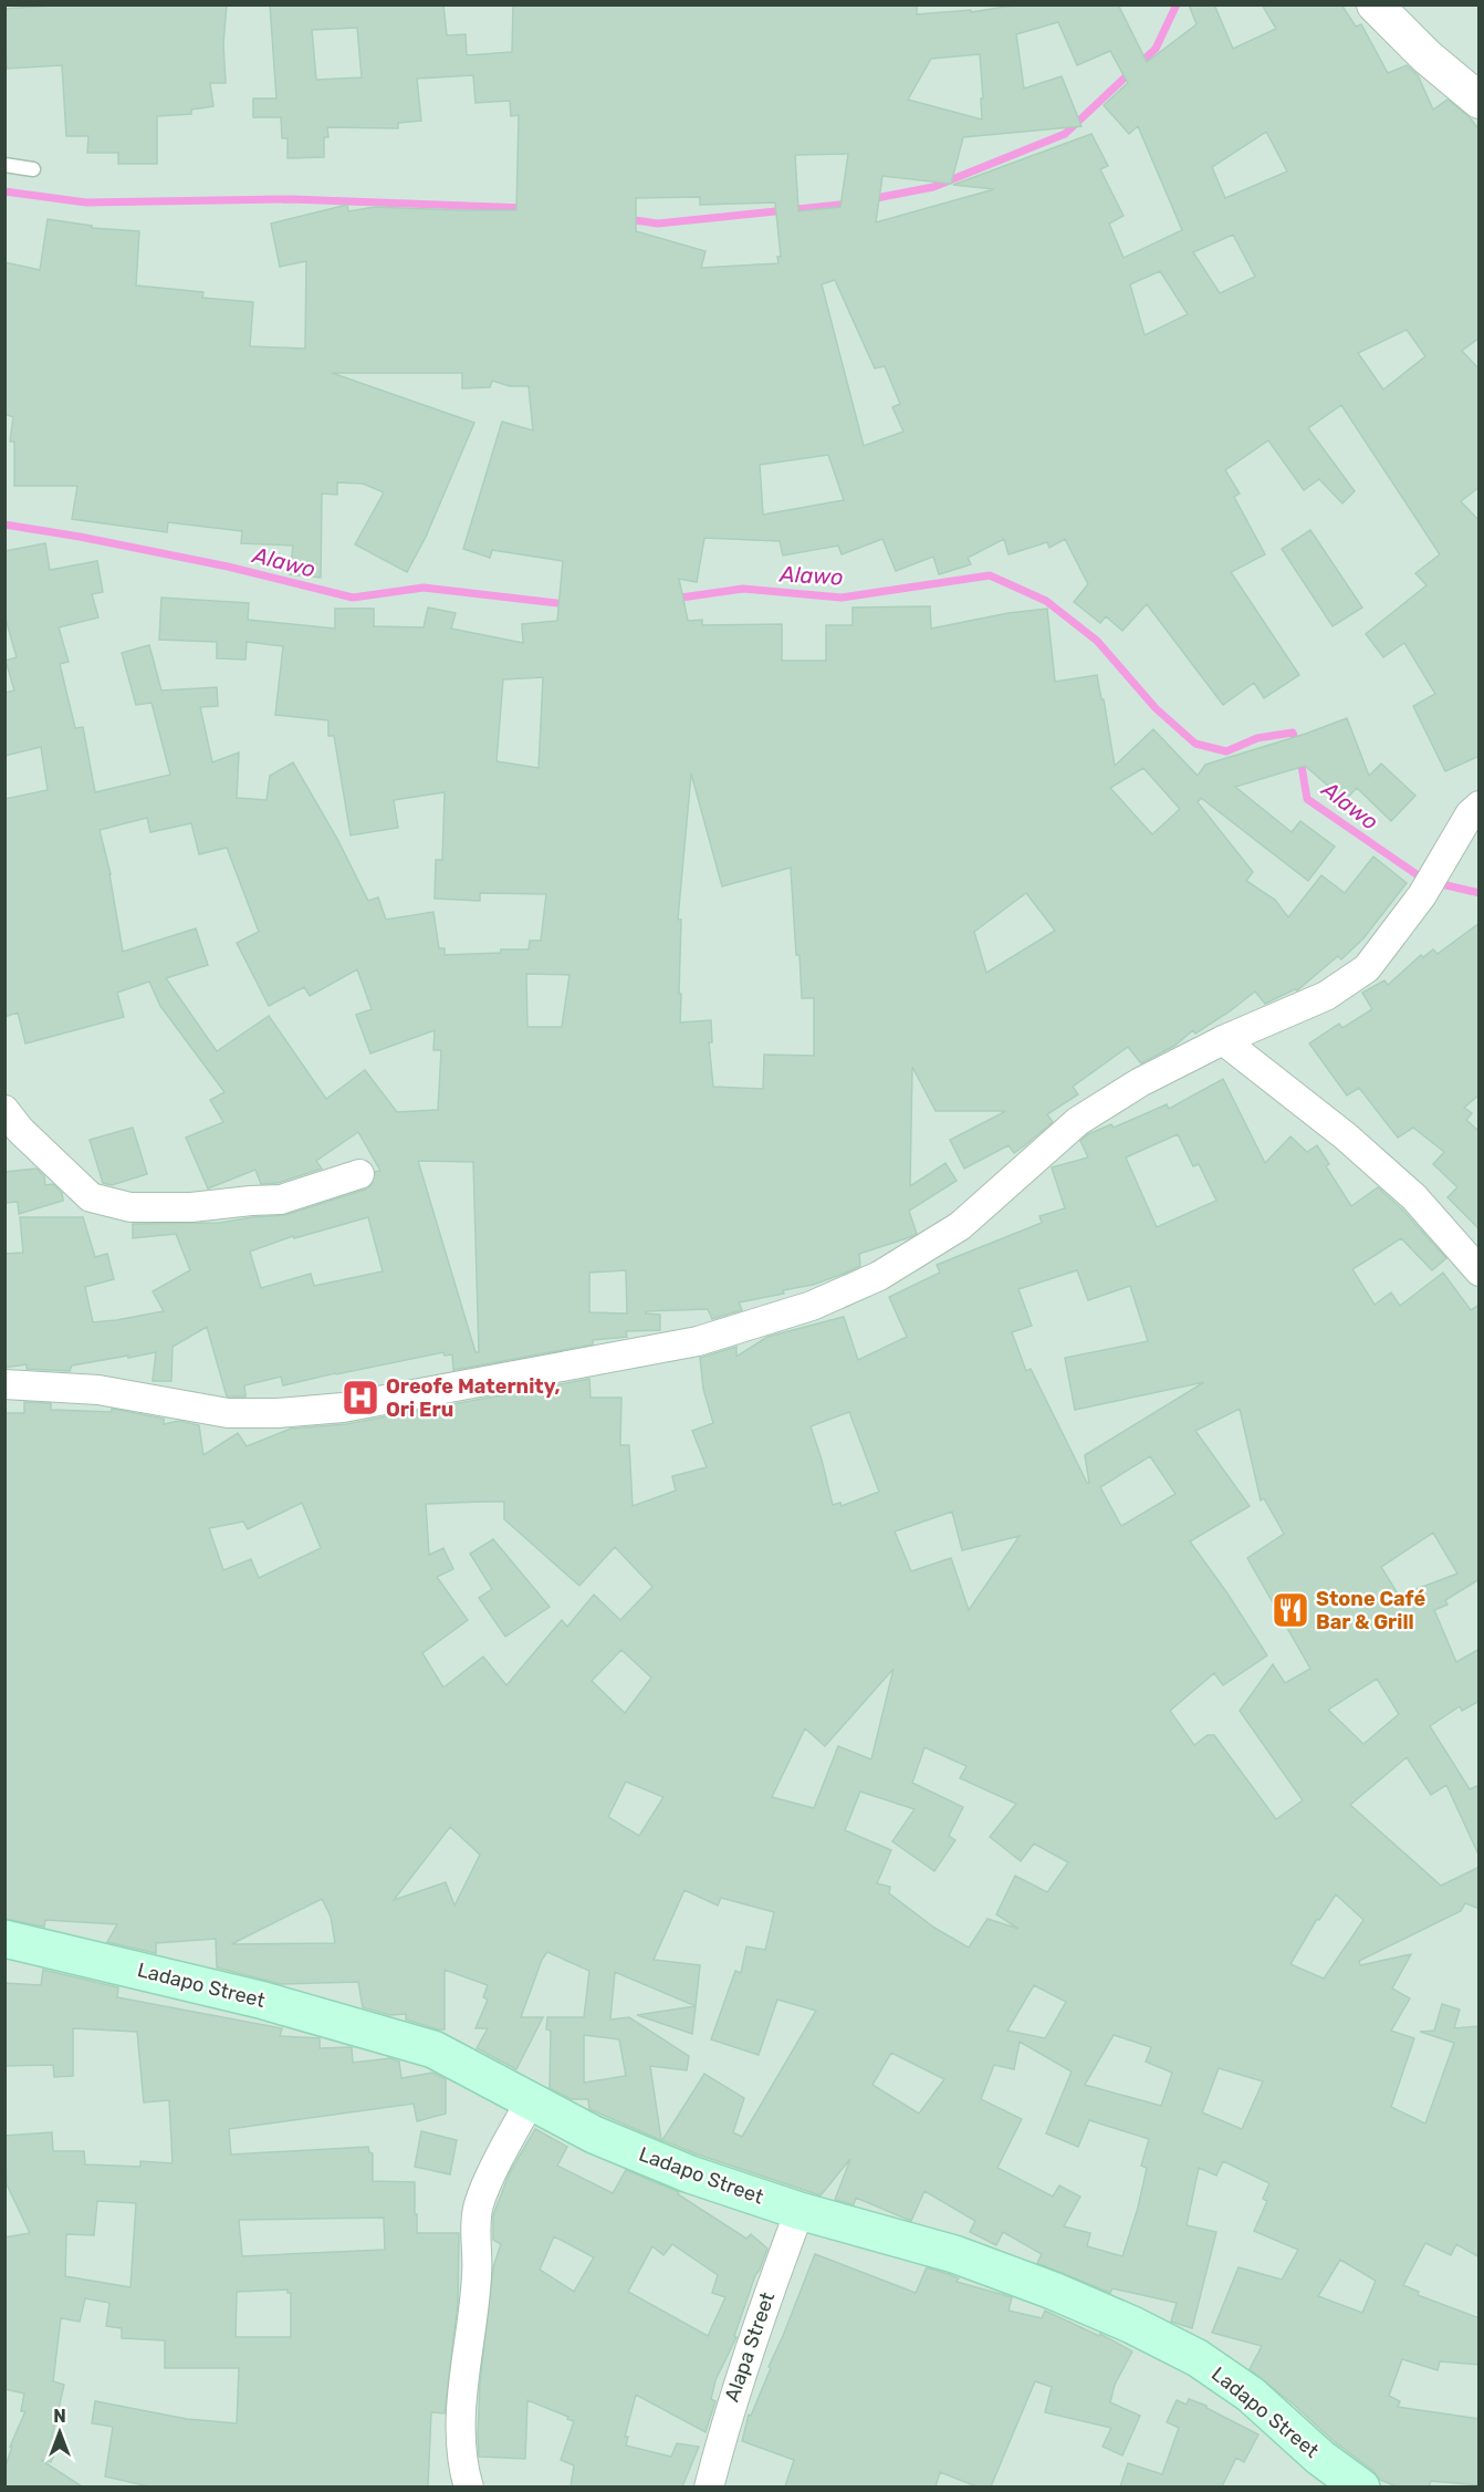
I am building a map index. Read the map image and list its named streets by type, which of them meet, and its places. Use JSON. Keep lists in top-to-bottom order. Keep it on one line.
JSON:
{"streets":{"main road":["Ladapo Street"],"street":["Alapa Street"]},"crossings":[["Ladapo Street","Alapa Street"]],"water":["Alawo"],"places":{"hospital":["Oreofe Maternity, Ori Eru"],"restaurant":["Stone Café Bar & Grill"]},"north":"top"}
